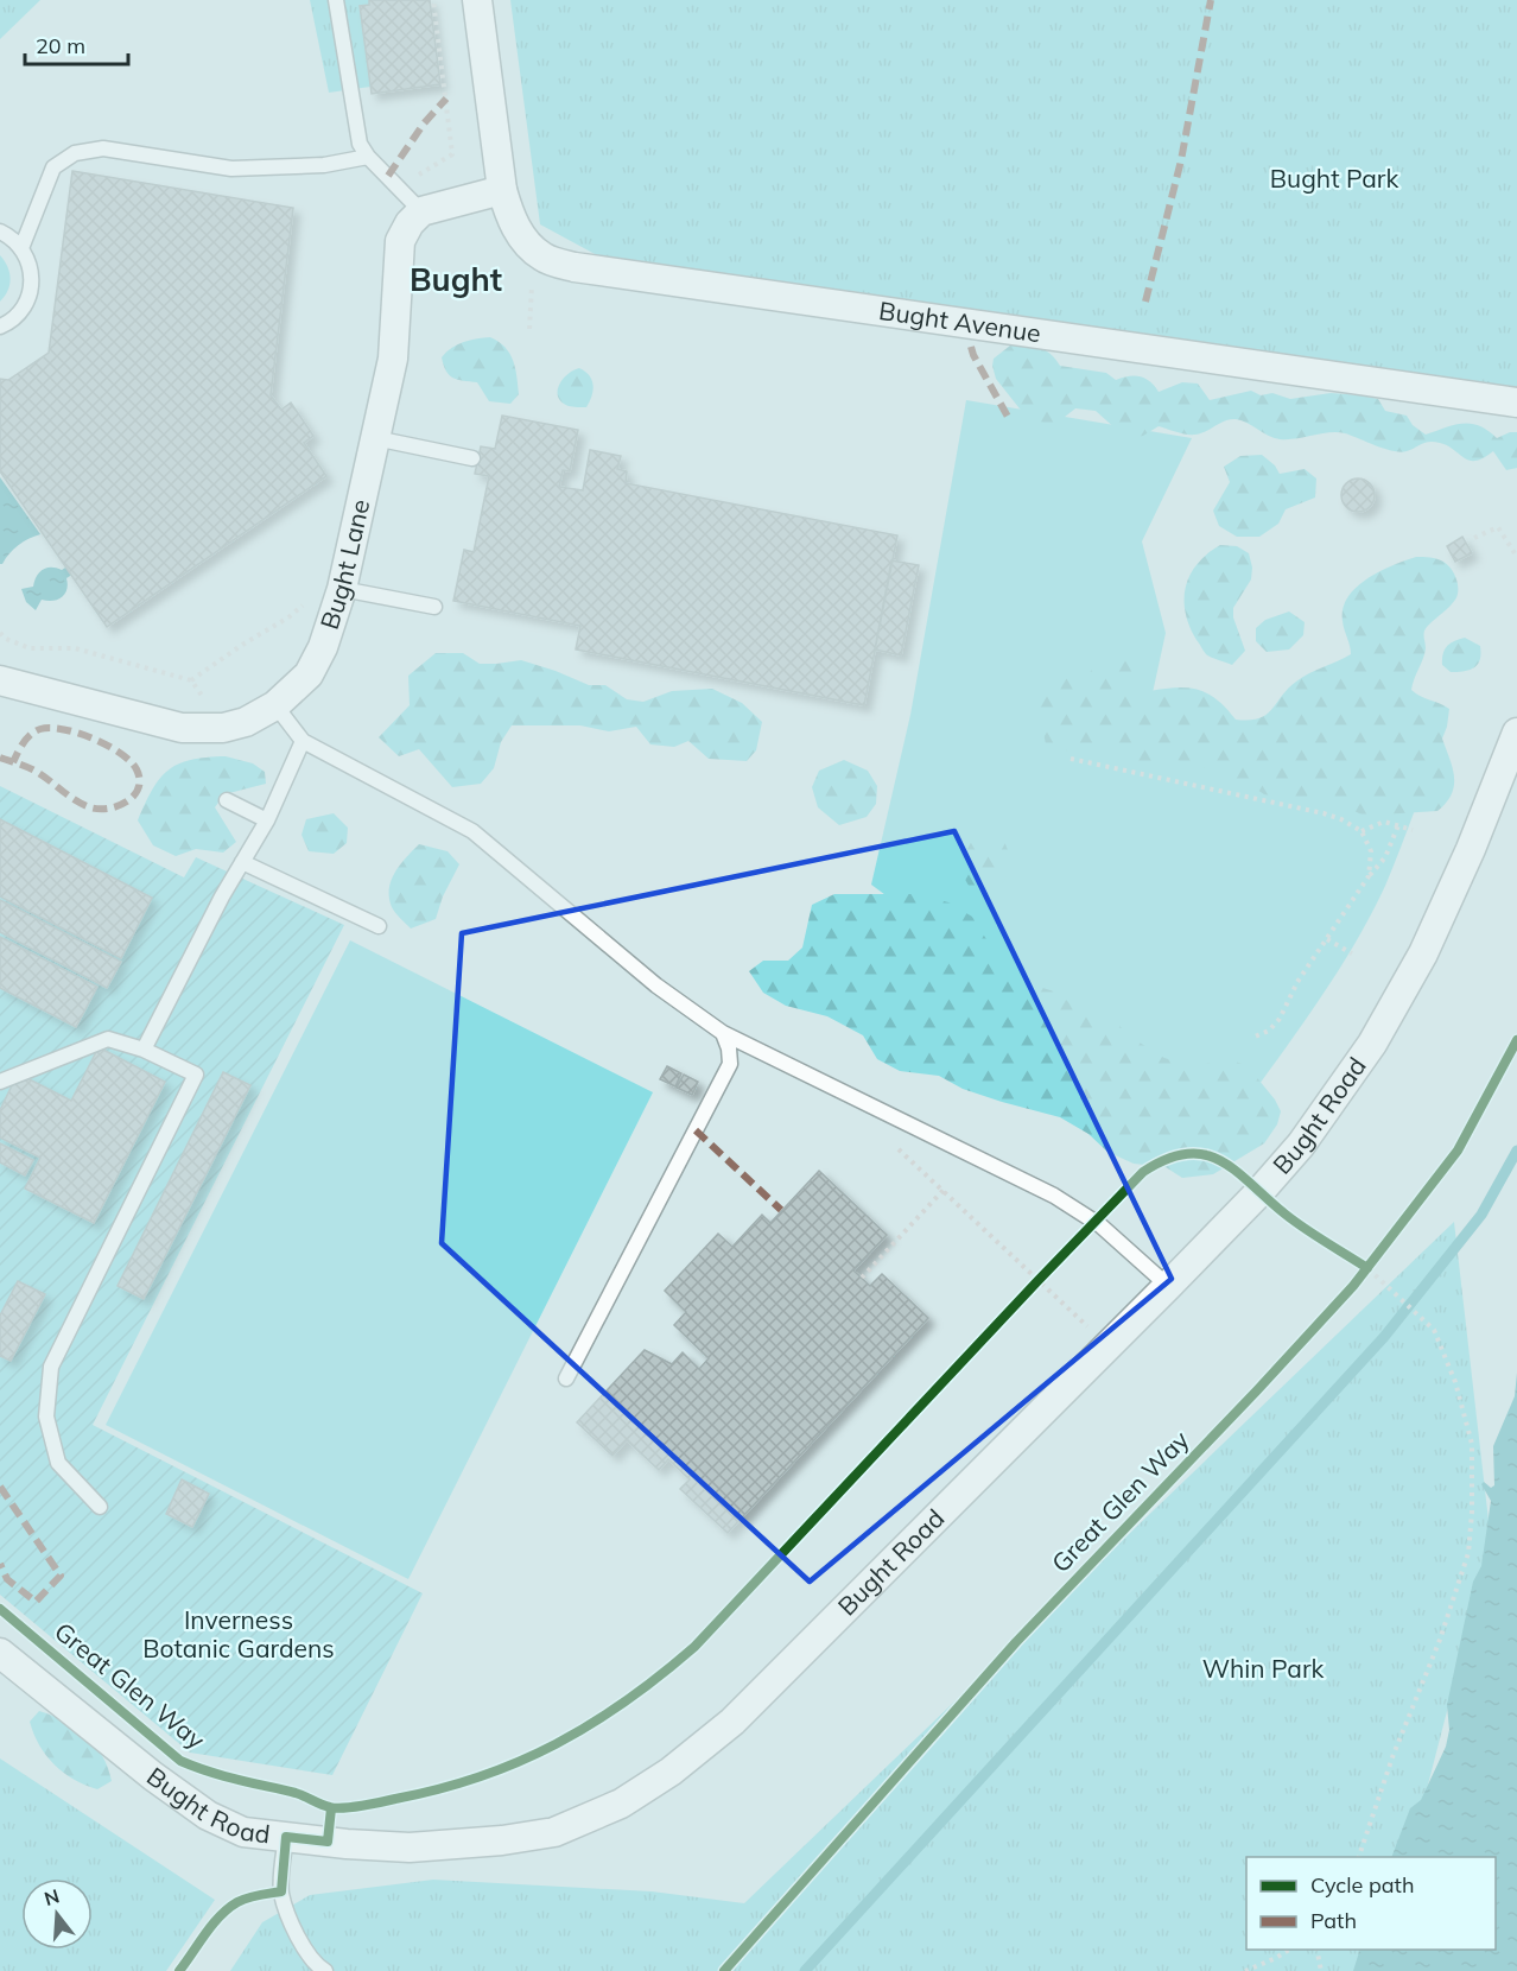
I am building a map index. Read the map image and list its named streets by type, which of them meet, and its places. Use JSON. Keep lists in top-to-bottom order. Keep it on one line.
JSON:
{"streets":{"street":["Bught Avenue","Bught Lane","Bught Road"],"cycle path":["Great Glen Way"]},"districts":["Bught"],"parks":["Bught Park","Inverness Botanic Gardens","Whin Park"],"legend":["Cycle path","Path"],"scale_bar":"20 m","north":"top"}
